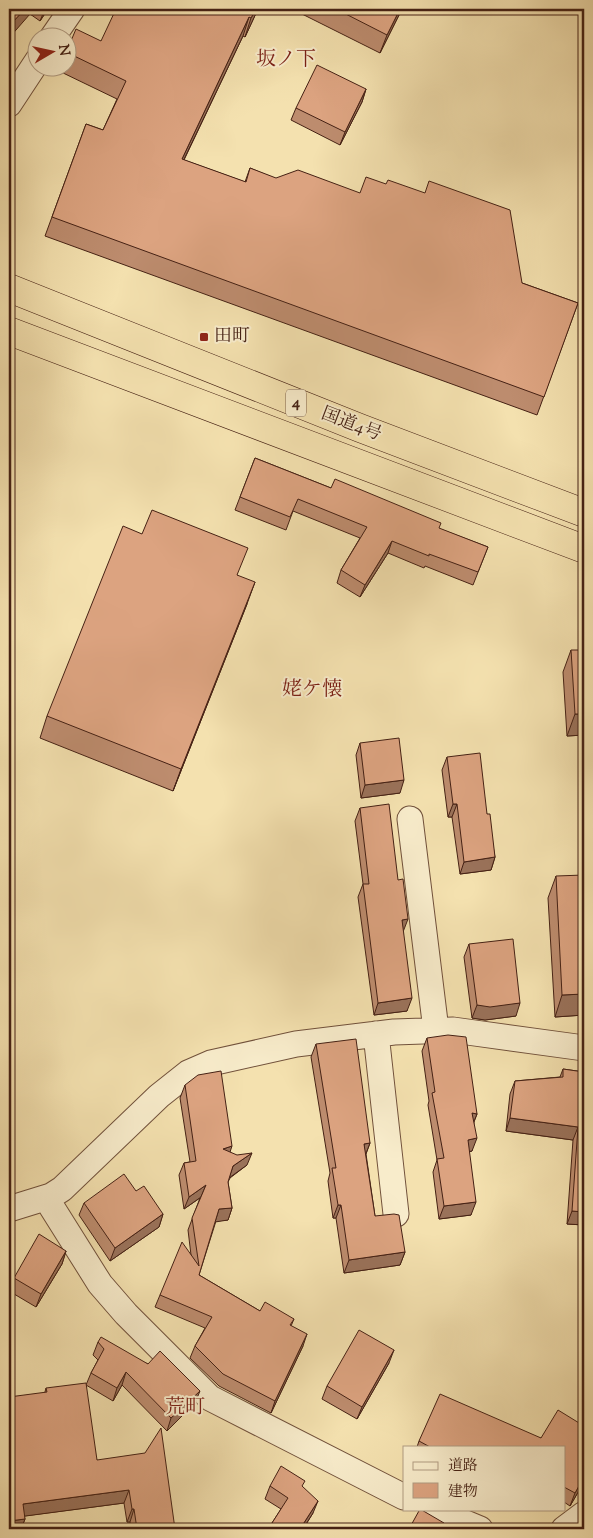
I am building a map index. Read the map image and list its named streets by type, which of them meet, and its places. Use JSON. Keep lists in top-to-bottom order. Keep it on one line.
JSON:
{"streets":{"highway":["4","国道4号"]},"districts":["坂ノ下","姥ケ懐","荒町"],"places":{"transit":["田町"]},"legend":["道路","建物"],"north":"right"}
